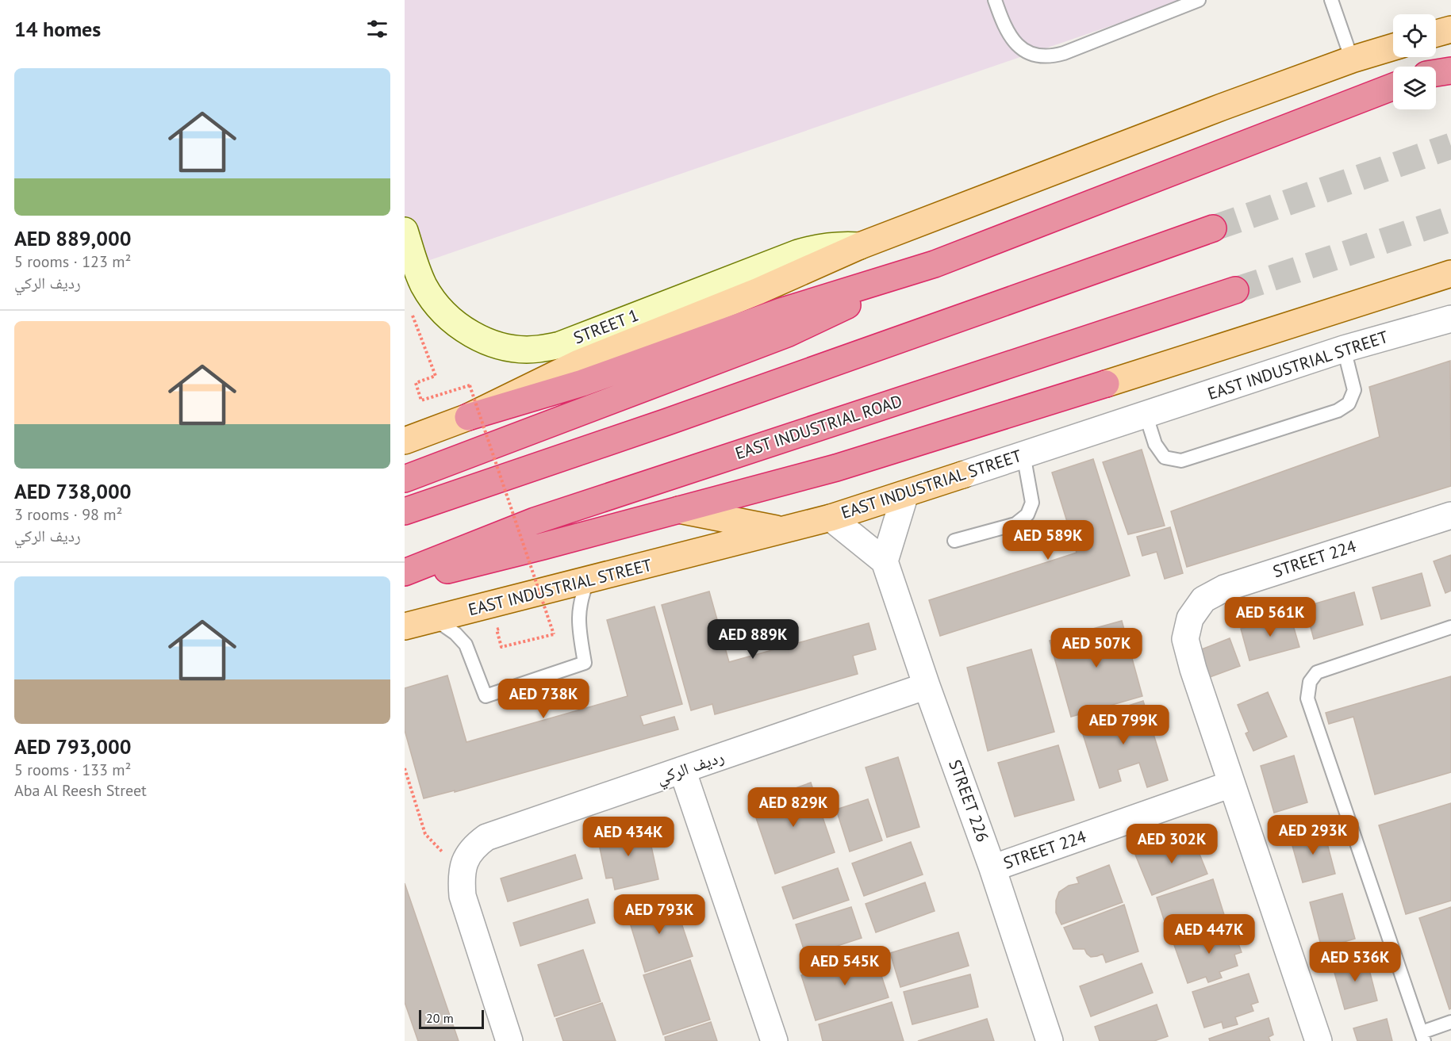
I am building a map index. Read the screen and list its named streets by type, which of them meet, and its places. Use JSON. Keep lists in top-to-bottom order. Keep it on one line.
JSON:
{"streets":{"highway":["EAST INDUSTRIAL ROAD"],"main road":["EAST INDUSTRIAL STREET"],"street":["STREET 1","STREET 224","رديف الركي","STREET 226"]},"crossings":[["STREET 224","STREET 226"],["رديف الركي","STREET 226"]],"scale_bar":"20 m","page":{"heading":"14 homes","list":[{"name":"AED 889,000","note":"5 rooms · 123 m² · رديف الركي"},{"name":"AED 738,000","note":"3 rooms · 98 m² · رديف الركي"},{"name":"AED 793,000","note":"5 rooms · 133 m² · Aba Al Reesh Street"}],"price":["AED 589K","AED 561K","AED 889K","AED 507K","AED 738K","AED 799K","AED 829K","AED 293K","AED 434K","AED 302K","AED 793K","AED 447K","AED 536K","AED 545K"],"scale":"20 m"}}
